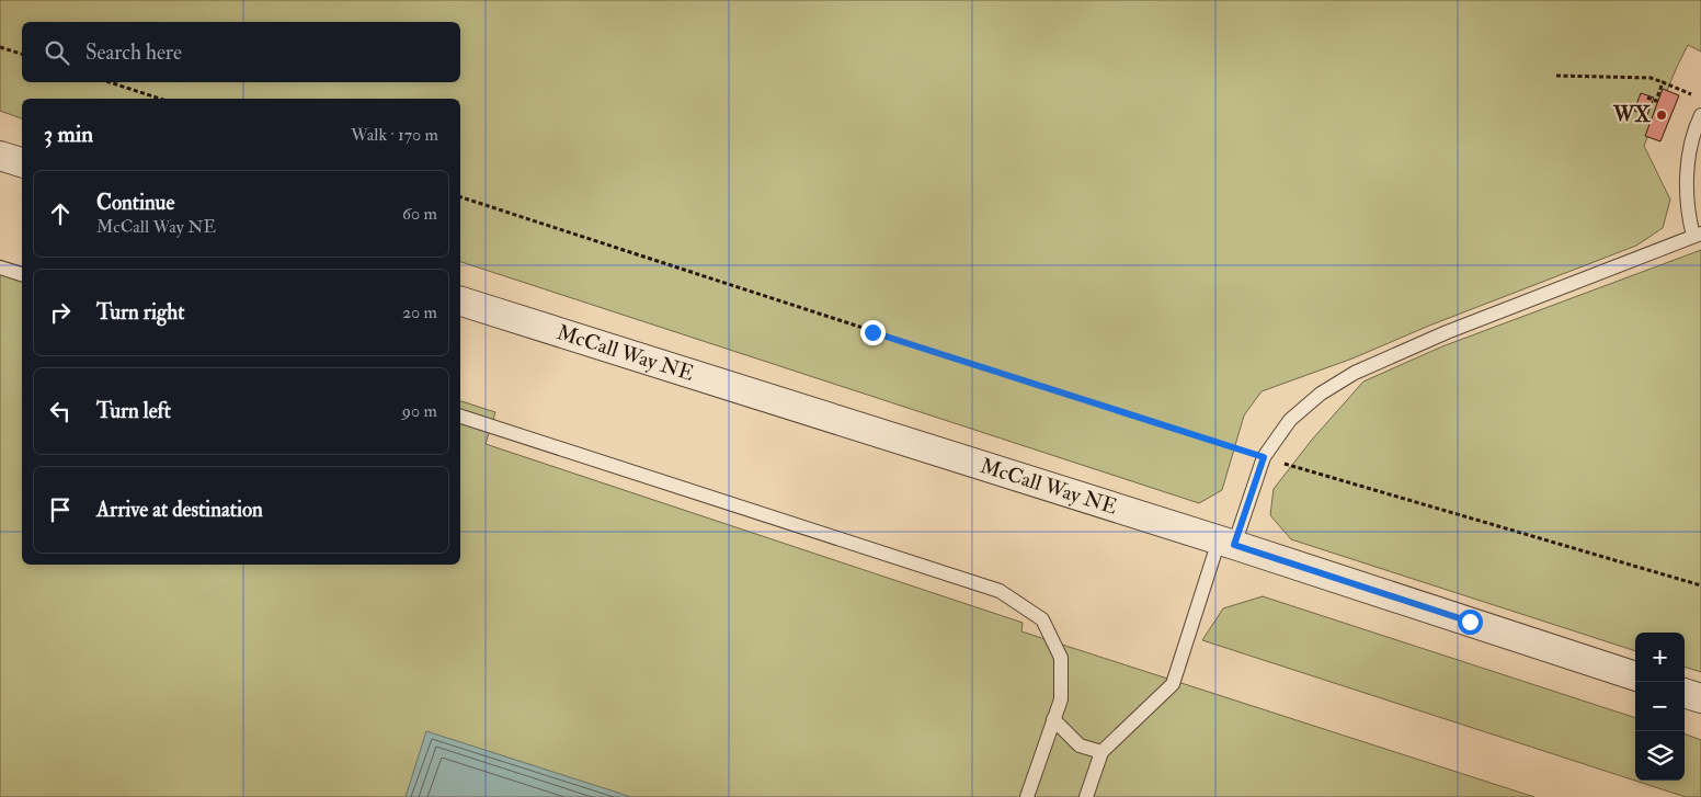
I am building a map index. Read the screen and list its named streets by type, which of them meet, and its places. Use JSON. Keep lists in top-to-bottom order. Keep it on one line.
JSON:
{"streets":{"street":["McCall Way NE"]},"places":["WX"],"page":{"search":"Search here","heading":["3 min","Walk · 170 m"],"list":[["Continue","McCall Way NE","60 m"],["Turn right","20 m"],["Turn left","90 m"],"Arrive at destination"],"map_buttons":["+","−"]}}
